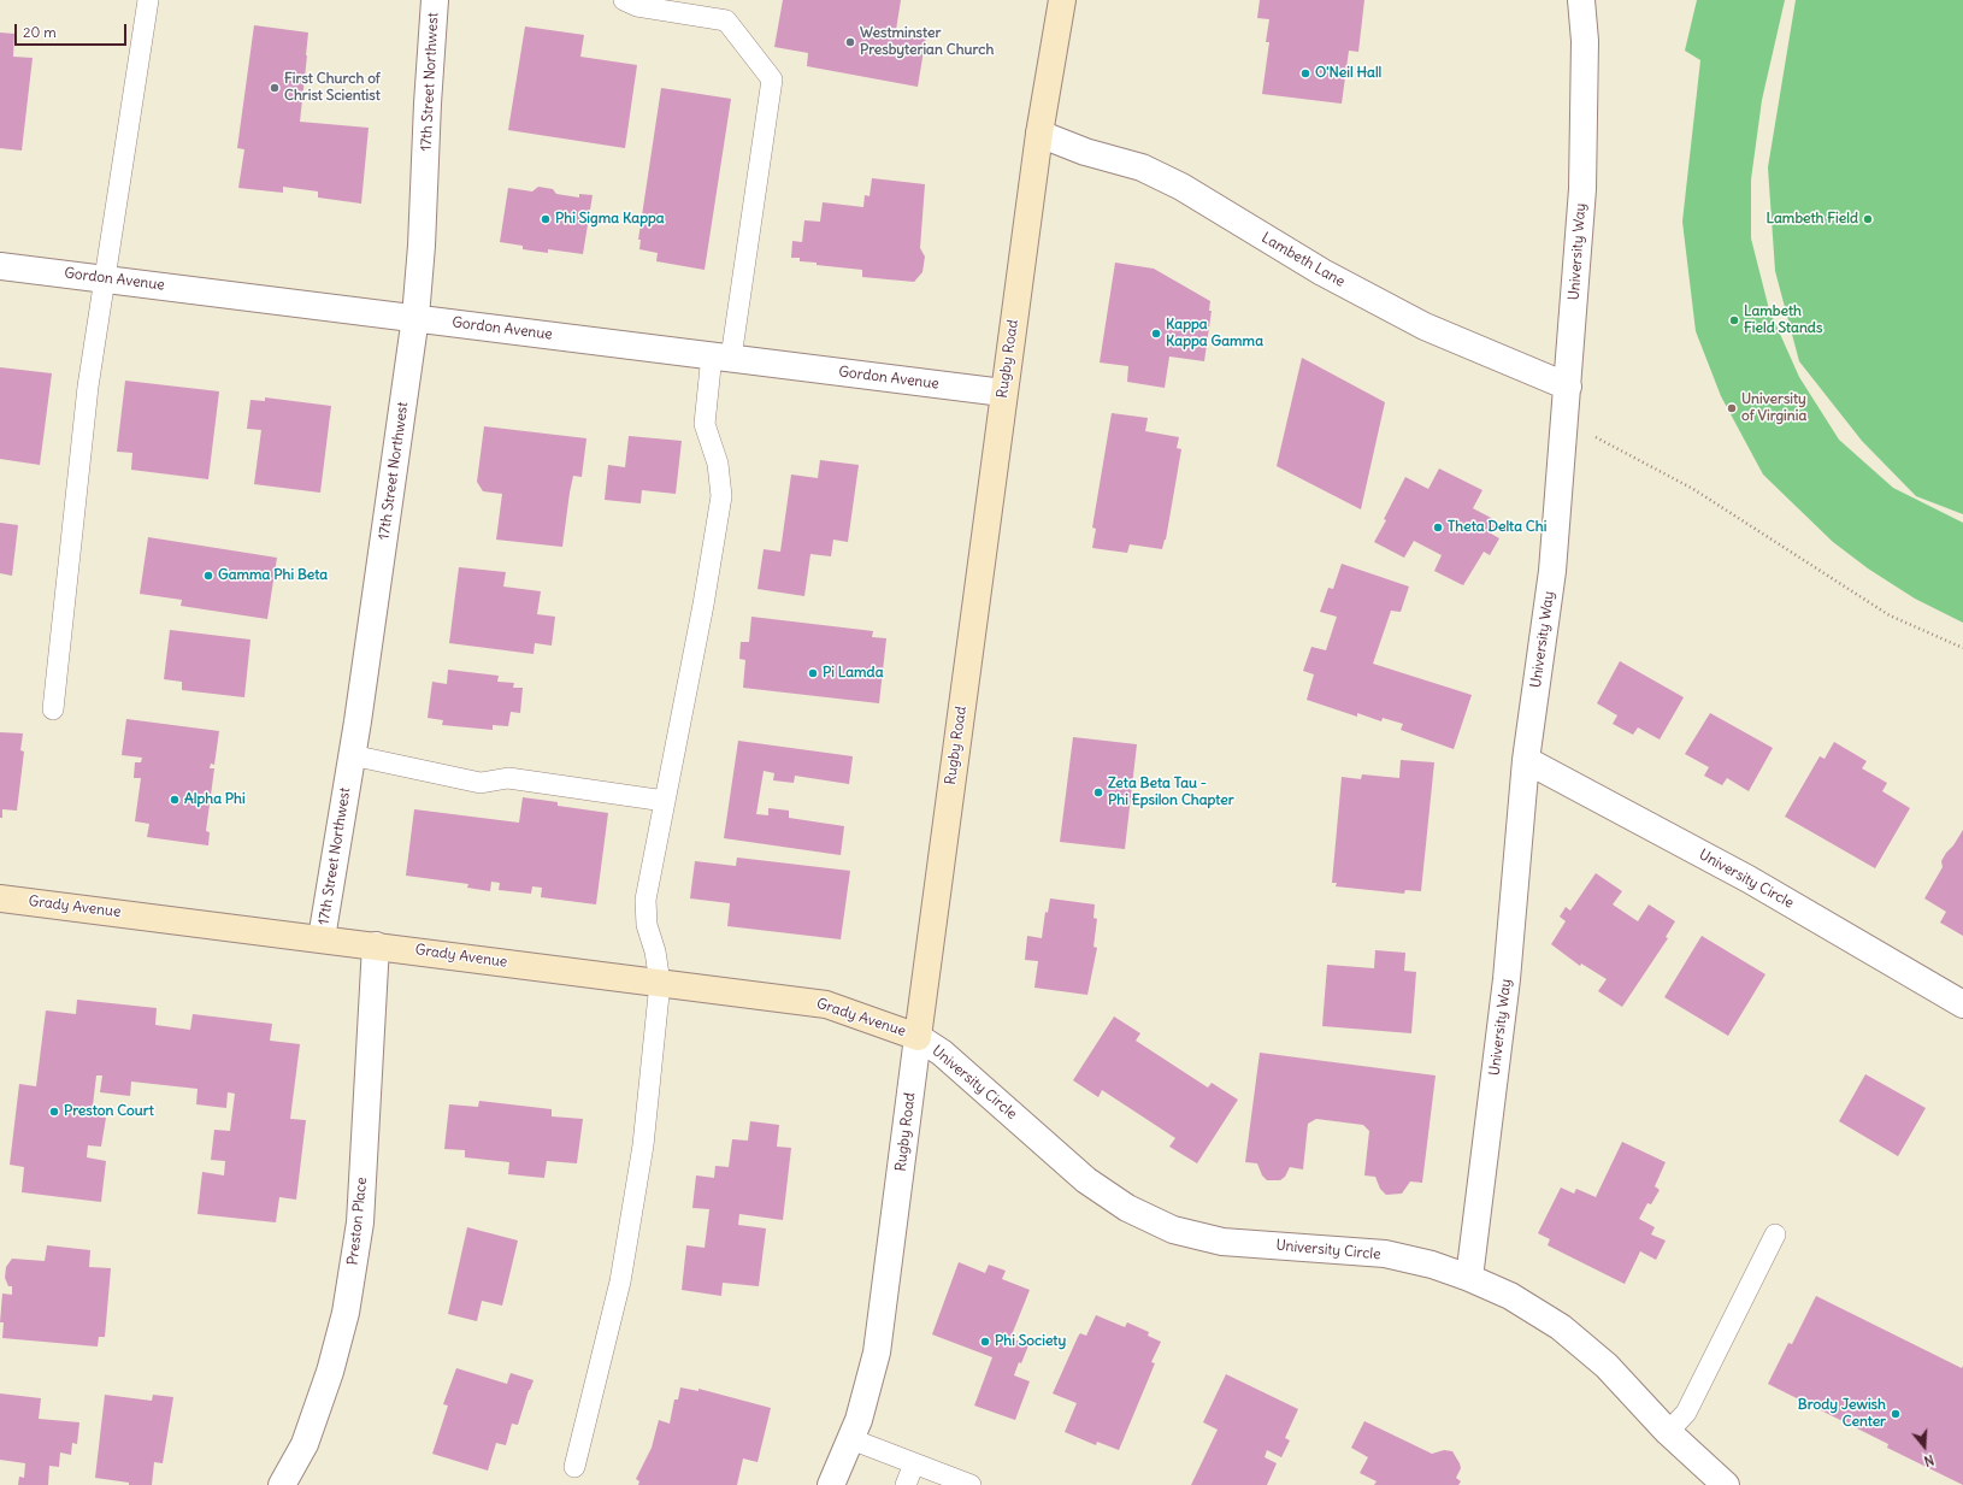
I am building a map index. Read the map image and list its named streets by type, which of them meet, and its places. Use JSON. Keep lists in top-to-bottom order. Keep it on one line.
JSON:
{"streets":{"main road":["Rugby Road","Grady Avenue"],"street":["17th Street Northwest","University Way","Lambeth Lane","Gordon Avenue","University Circle","Preston Place"]},"crossings":[["17th Street Northwest","Gordon Avenue"],["17th Street Northwest","Grady Avenue"],["University Way","Lambeth Lane"],["University Way","University Circle"],["Lambeth Lane","Rugby Road"],["Gordon Avenue","Rugby Road"],["Rugby Road","University Circle"],["Rugby Road","Grady Avenue"],["University Circle","Grady Avenue"],["Grady Avenue","Preston Place"]],"places":["Westminster Presbyterian Church","O'Neil Hall","First Church of Christ Scientist","Phi Sigma Kappa","Lambeth Field","Lambeth Field Stands","Kappa Kappa Gamma","University of Virginia","Theta Delta Chi","Gamma Phi Beta","Pi Lamda","Zeta Beta Tau - Phi Epsilon Chapter","Alpha Phi","Preston Court","Phi Society","Brody Jewish Center"],"scale_bar":"20 m","north":"bottom"}
